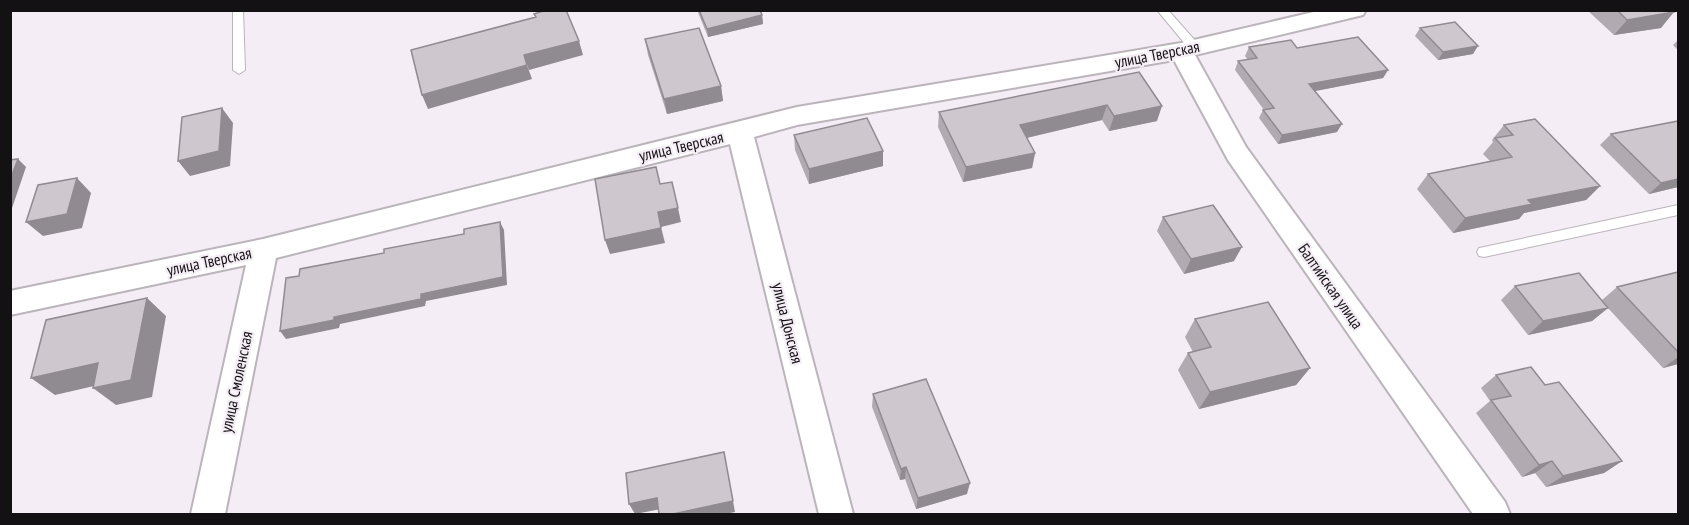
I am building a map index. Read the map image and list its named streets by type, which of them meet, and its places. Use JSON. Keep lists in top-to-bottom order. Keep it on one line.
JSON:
{"streets":{"street":["улица Тверская","Балтийская улица","улица Донская","улица Смоленская"]},"crossings":[["улица Тверская","Балтийская улица"],["улица Тверская","улица Донская"],["улица Тверская","улица Смоленская"]]}
